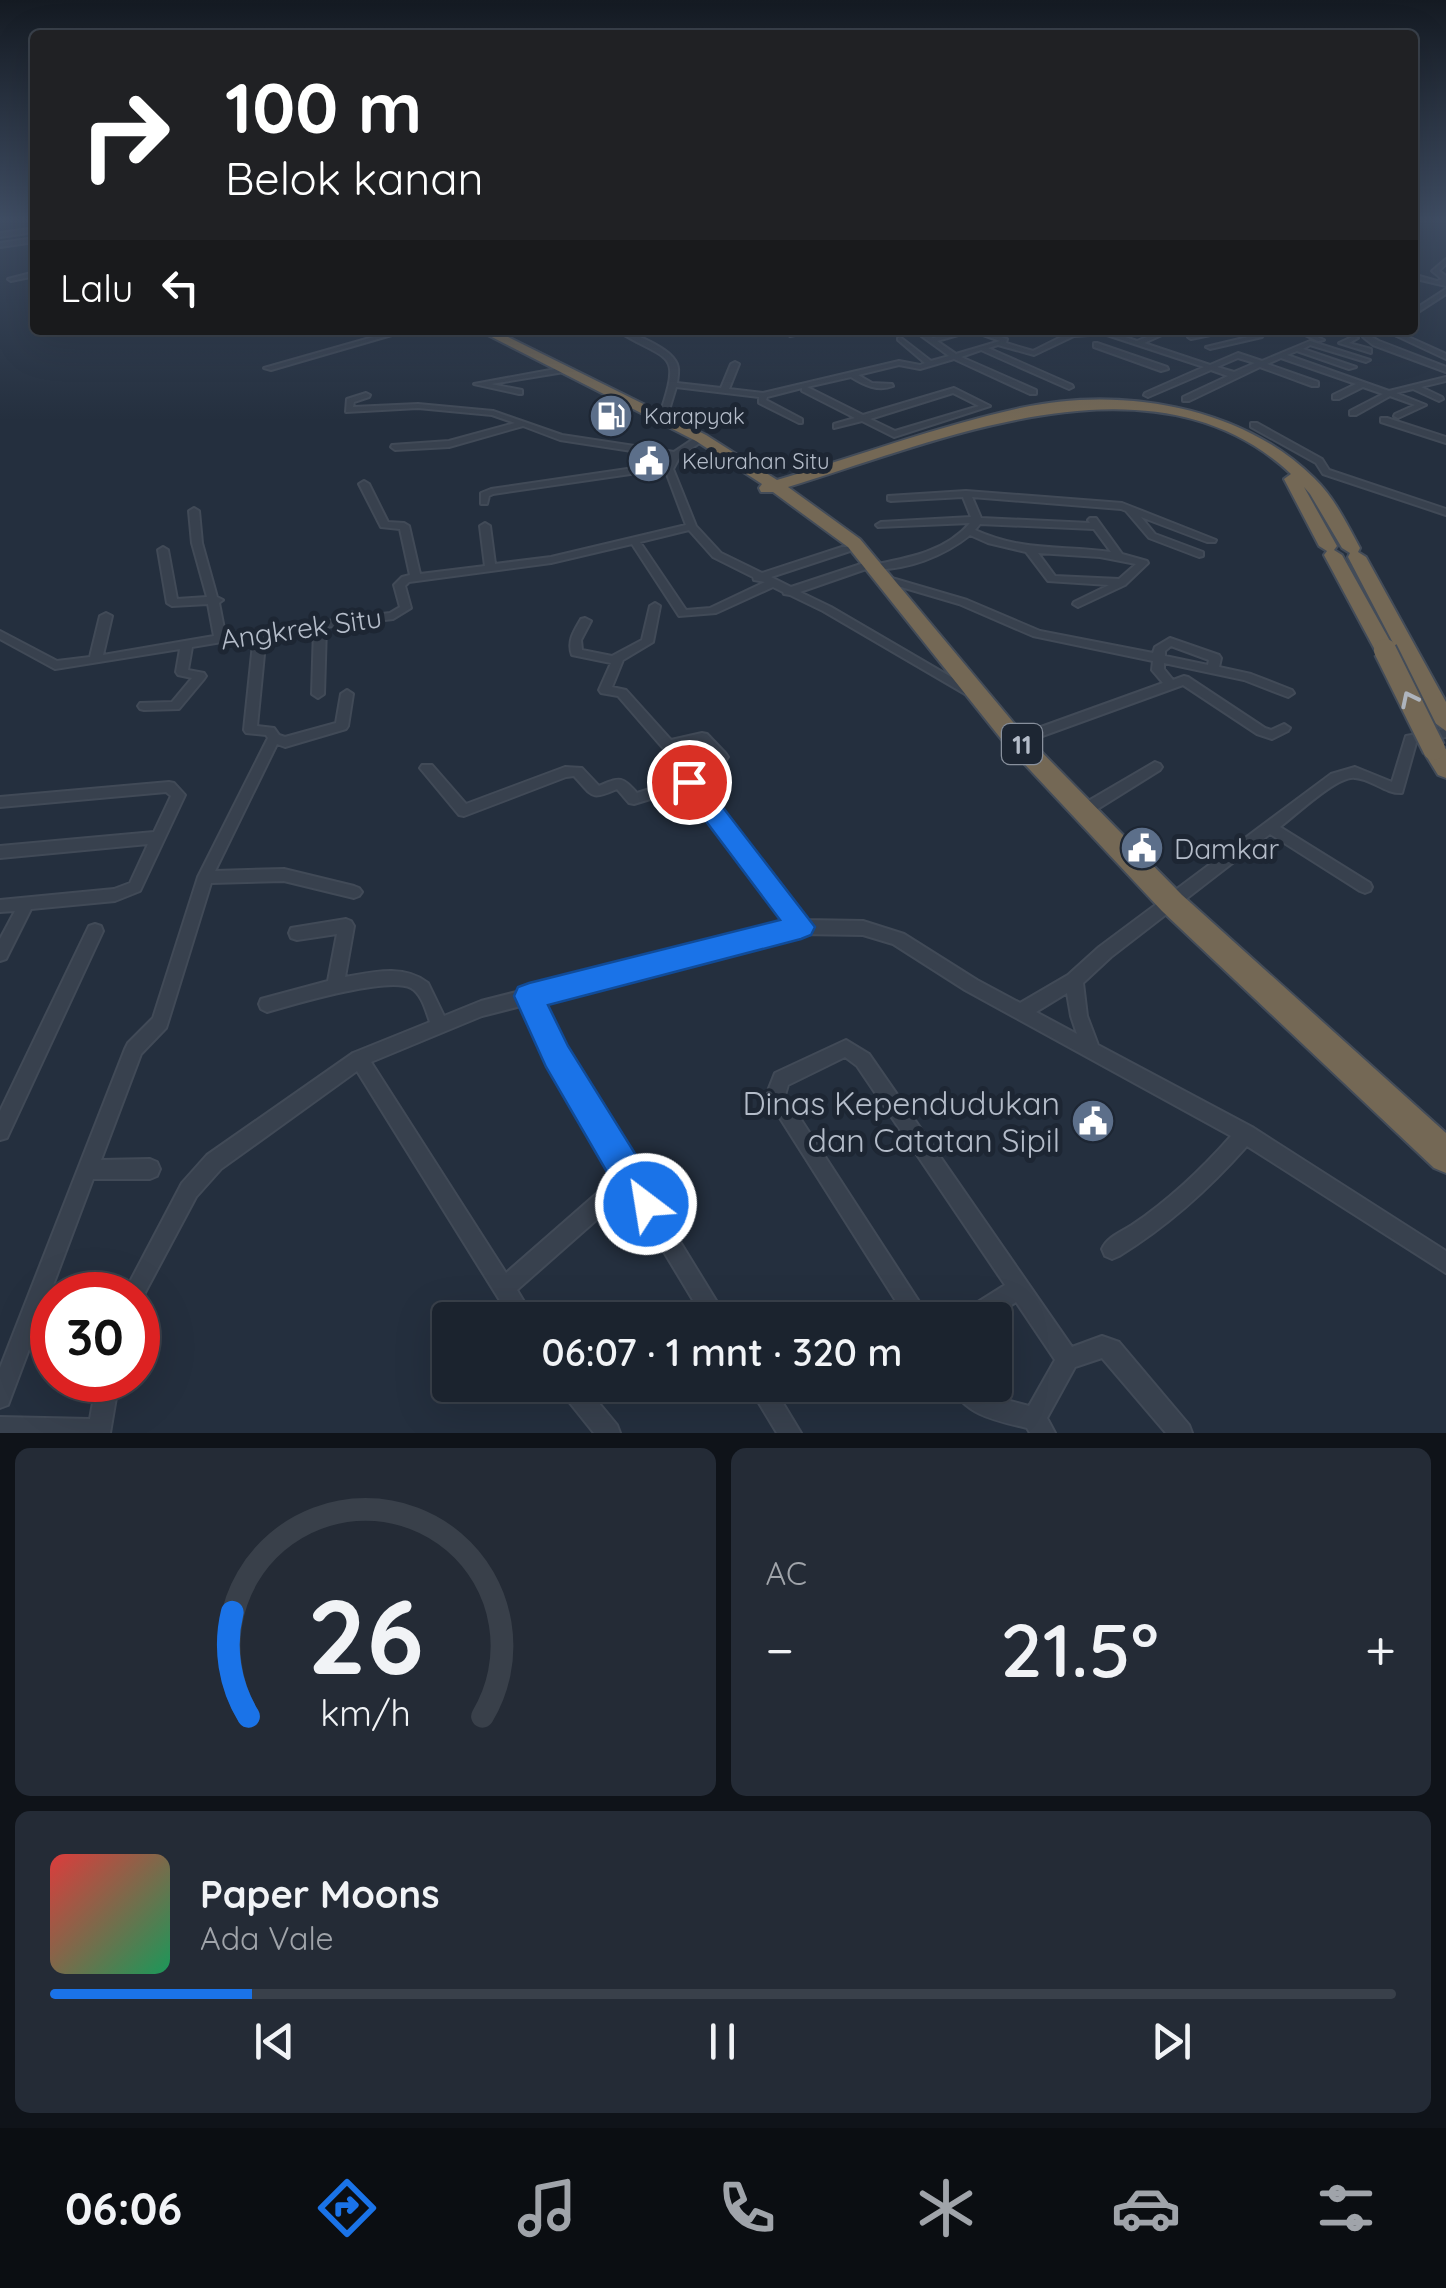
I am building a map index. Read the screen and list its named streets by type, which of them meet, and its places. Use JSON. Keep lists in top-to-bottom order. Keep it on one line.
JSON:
{"streets":{"highway":["11"],"street":["Angkrek Situ"]},"places":{"fuel station":["Karapyak"],"public building":["Kelurahan Situ","Damkar","Dinas Kependudukan dan Catatan Sipil"]},"page":{"turn":["100 m","Belok kanan"],"then":"Lalu","limit":"30","trip":"06:07 · 1 mnt · 320 m","tile":"AC","heat":["−","21.5°","+"],"song":["Paper Moons","Ada Vale"],"tabs":"06:06","gauge":["26","km/h"]}}
